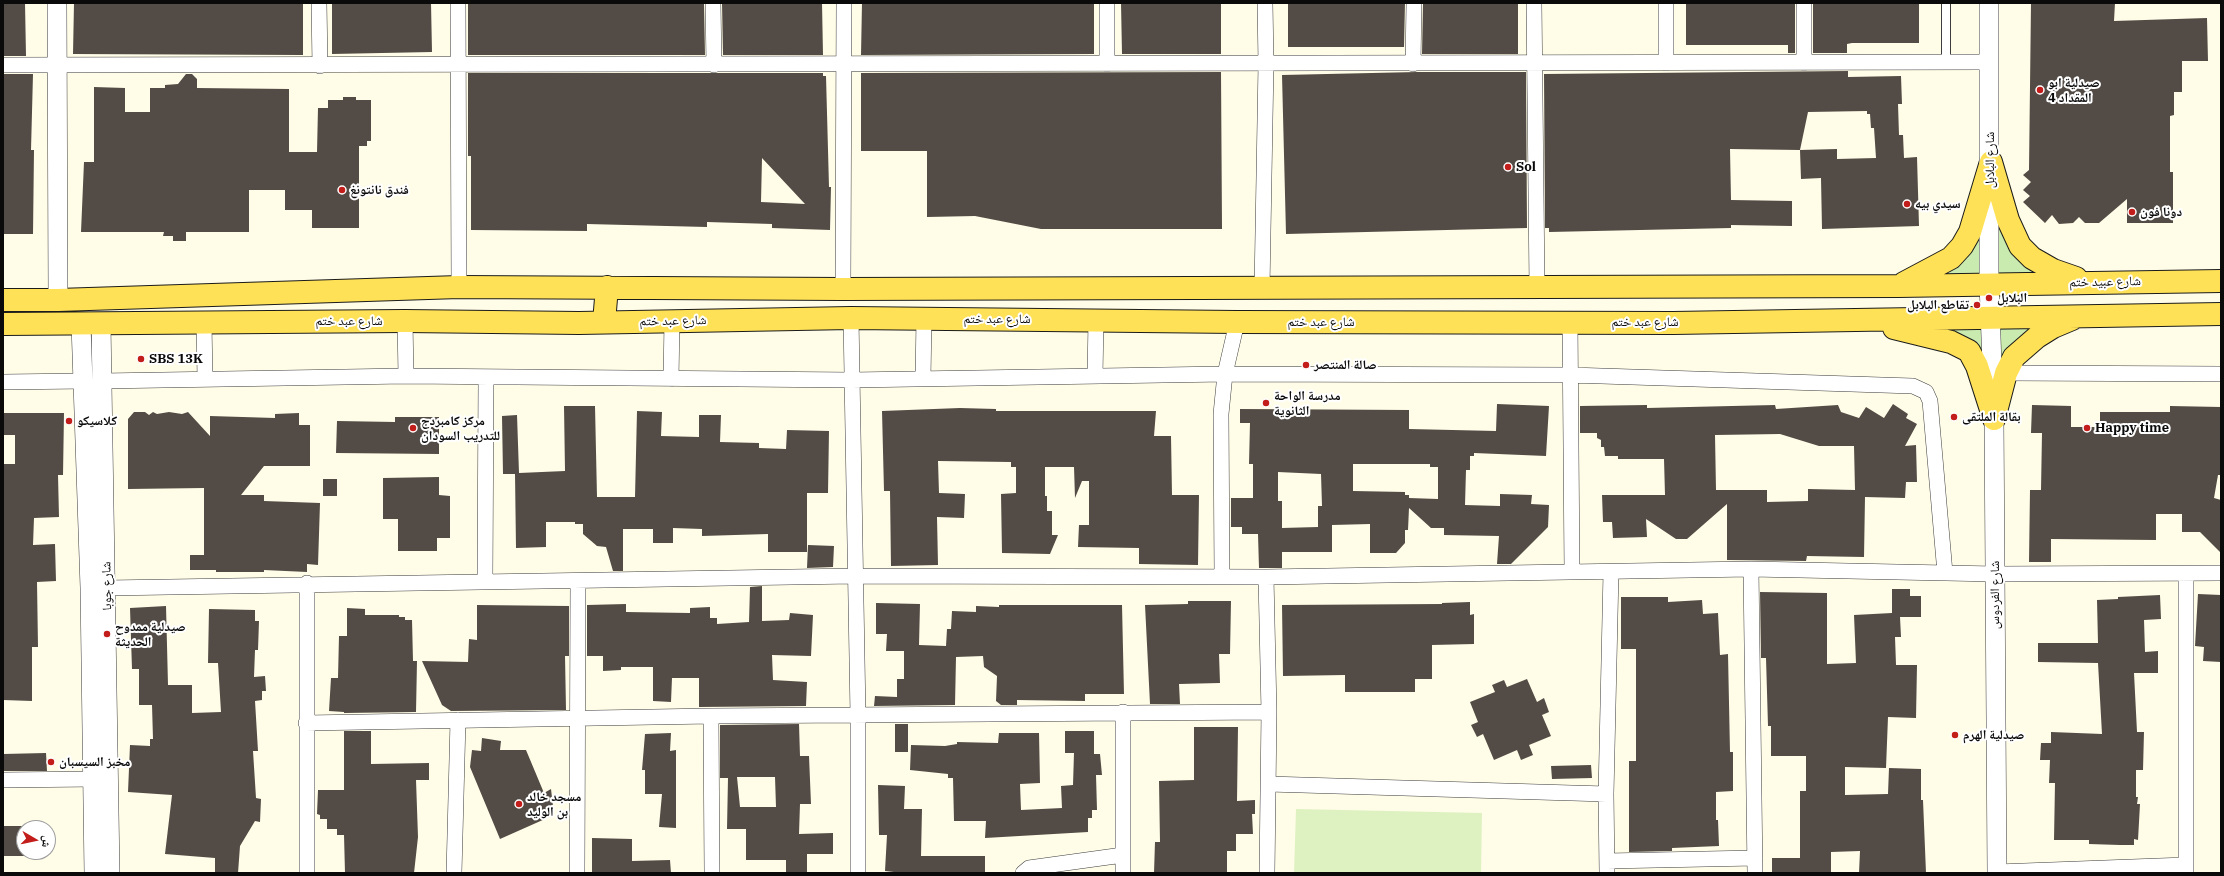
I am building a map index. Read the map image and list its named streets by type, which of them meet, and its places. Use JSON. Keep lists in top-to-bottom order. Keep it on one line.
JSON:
{"streets":{"main road":["شارع عبيد ختم","شارع عبد ختم"],"street":["شارع البلابل","شارع جوبا","شارع الفردوس"]},"crossings":[["شارع البلابل","شارع عبيد ختم"],["شارع البلابل","شارع عبد ختم"],["شارع البلابل","شارع الفردوس"],["شارع عبد ختم","شارع جوبا"],["شارع عبد ختم","شارع الفردوس"]],"places":["صيدلية ابو المقداد 4","Sol","فندق نانتونغ","سيدي بيه","دونا فون","البلابل","تقاطع البلابل","SBS 13K","صالة المنتصر","مدرسة الواحة الثانوية","بقالة الملتقى","كلاسيكو","مركز كامبردج للتدريب السودان","Happy time","صيدلية ممدوح الحديثة","صيدلية الهرم","مخبز السيسبان","مسجد خالد بن الوليد"],"north":"right"}
